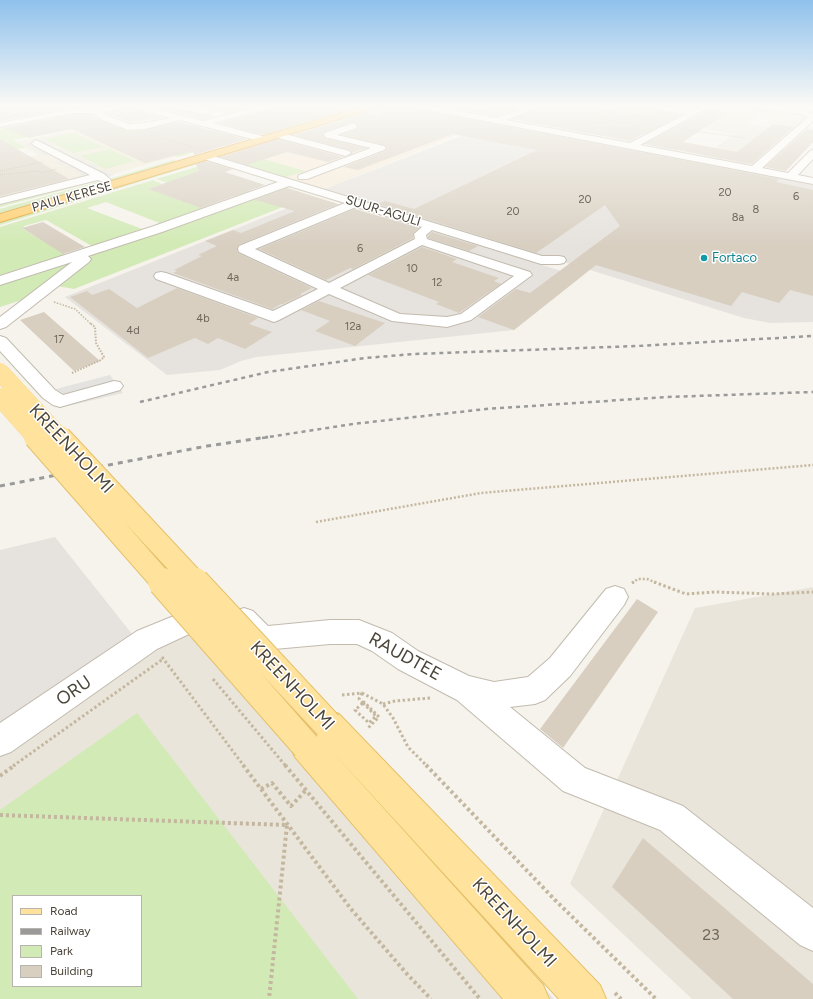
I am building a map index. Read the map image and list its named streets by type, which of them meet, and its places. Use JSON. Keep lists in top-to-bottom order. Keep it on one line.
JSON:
{"streets":{"highway":["PAUL KERESE"],"main road":["KREENHOLMI"],"street":["SUUR-AGULI","RAUDTEE","ORU"]},"crossings":[["PAUL KERESE","SUUR-AGULI"],["RAUDTEE","ORU"]],"places":["Fortaco"],"house_numbers":["20","6","20","8","20","8a","6","10","4a","12","4b","12a","4d","17","23"],"legend":["Road","Railway","Park","Building"]}
